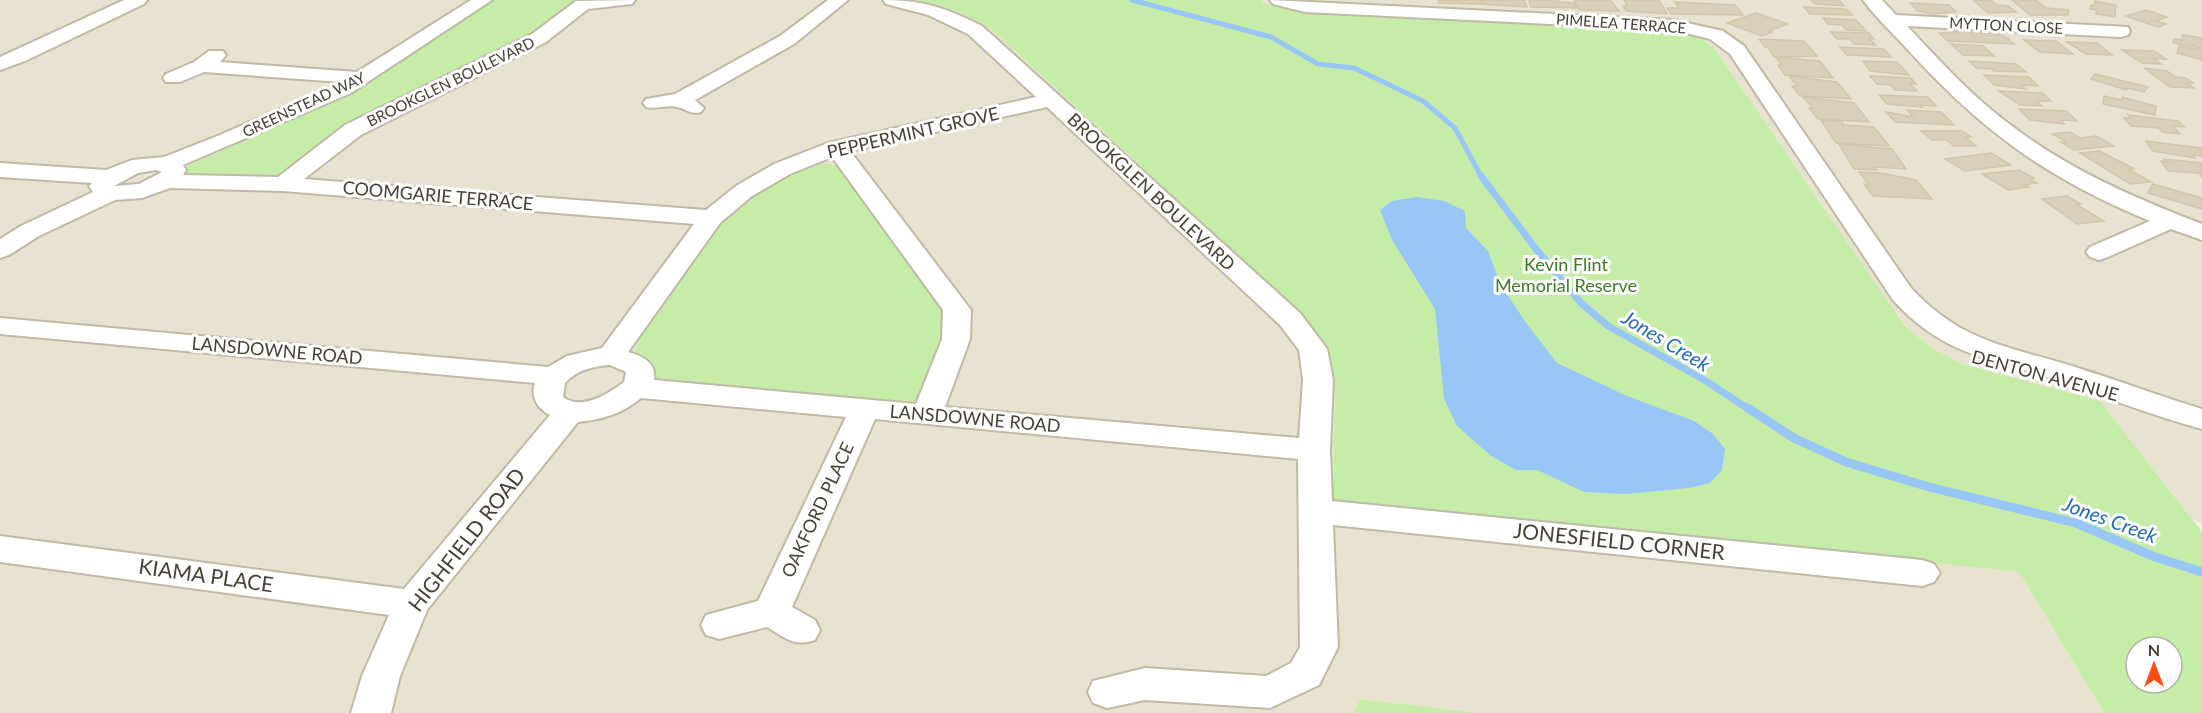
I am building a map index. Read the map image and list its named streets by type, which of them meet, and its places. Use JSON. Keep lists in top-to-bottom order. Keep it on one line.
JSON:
{"streets":{"street":["PIMELEA TERRACE","MYTTON CLOSE","BROOKGLEN BOULEVARD","GREENSTEAD WAY","PEPPERMINT GROVE","COOMGARIE TERRACE","LANSDOWNE ROAD","DENTON AVENUE","OAKFORD PLACE","HIGHFIELD ROAD","JONESFIELD CORNER","KIAMA PLACE"]},"crossings":[["PIMELEA TERRACE","DENTON AVENUE"],["BROOKGLEN BOULEVARD","PEPPERMINT GROVE"],["BROOKGLEN BOULEVARD","COOMGARIE TERRACE"],["BROOKGLEN BOULEVARD","LANSDOWNE ROAD"],["BROOKGLEN BOULEVARD","JONESFIELD CORNER"],["GREENSTEAD WAY","COOMGARIE TERRACE"],["PEPPERMINT GROVE","COOMGARIE TERRACE"],["LANSDOWNE ROAD","OAKFORD PLACE"],["HIGHFIELD ROAD","KIAMA PLACE"]],"water":["Jones Creek"],"parks":["Kevin Flint Memorial Reserve"],"north":"top"}
